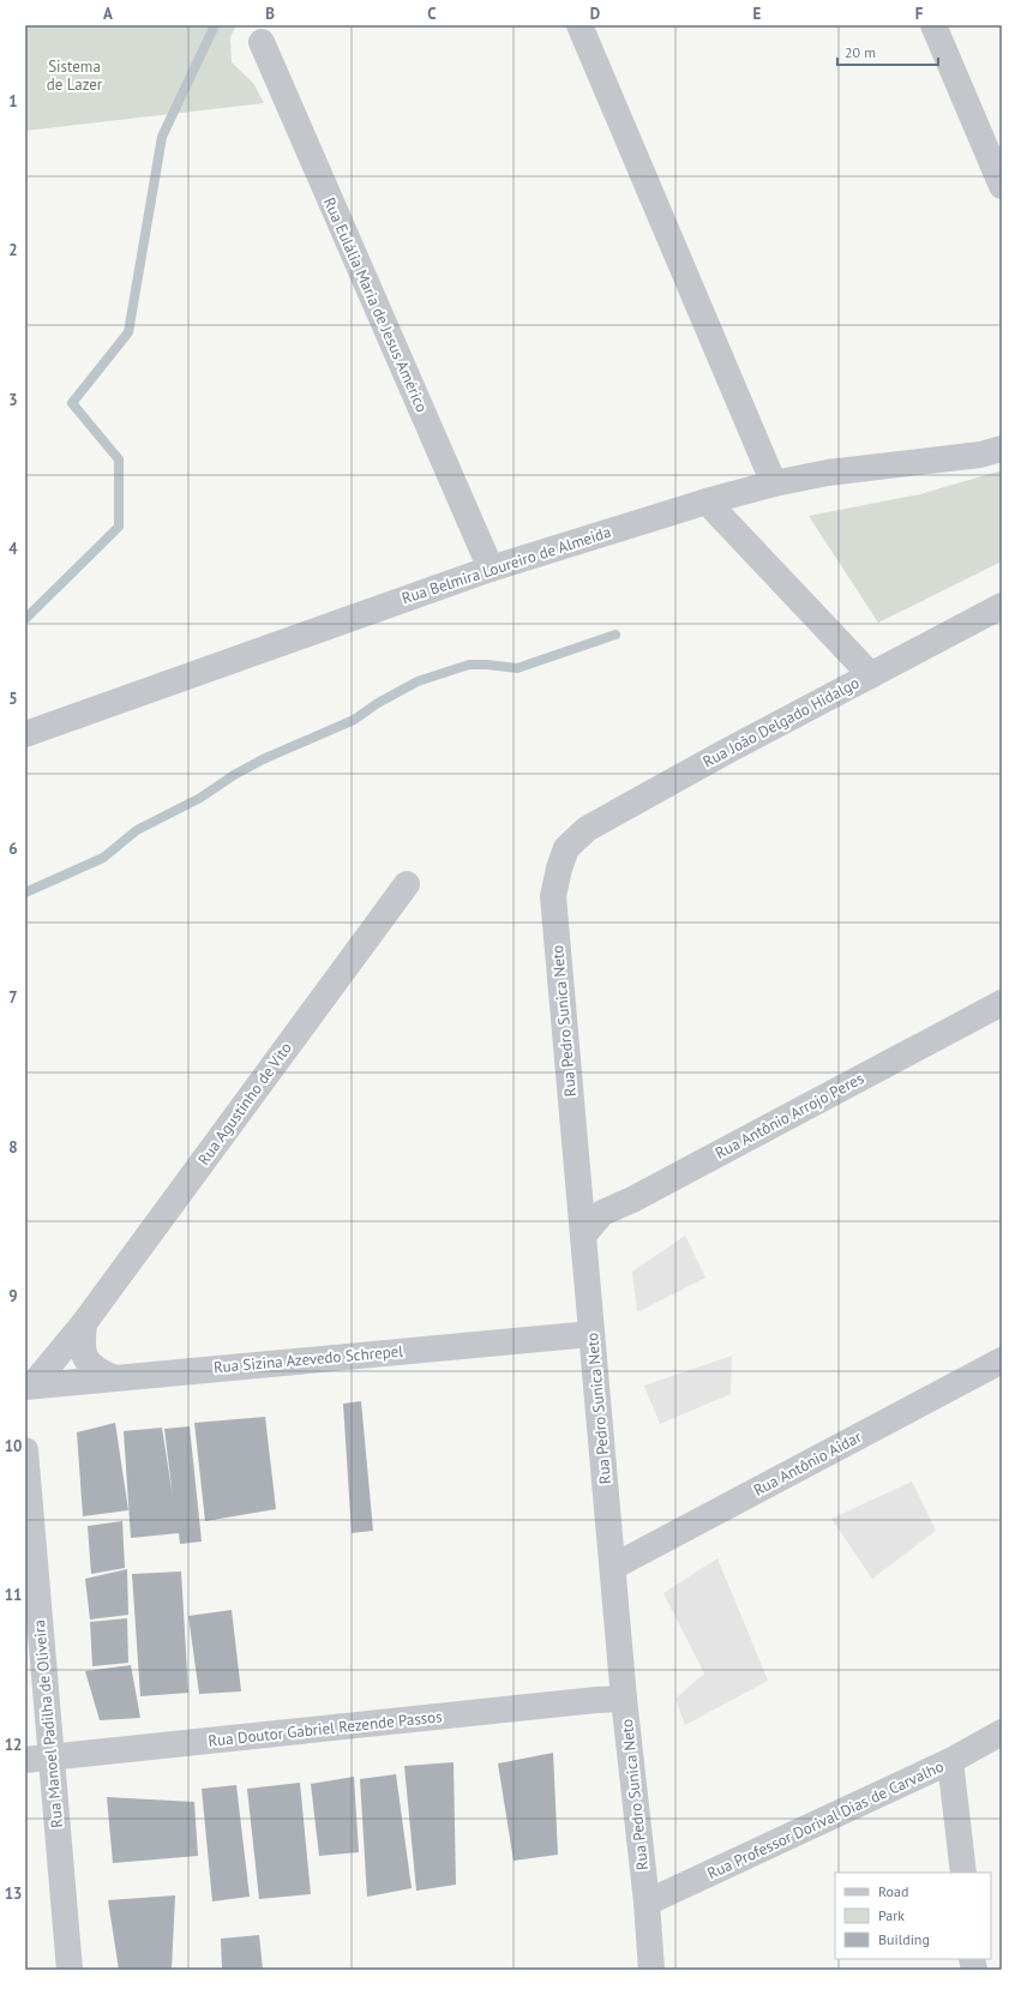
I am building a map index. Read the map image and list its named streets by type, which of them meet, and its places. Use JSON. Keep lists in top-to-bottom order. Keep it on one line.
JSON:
{"streets":{"street":["Rua Eulália Maria de Jesus Américo","Rua Belmira Loureiro de Almeida","Rua João Delgado Hidalgo","Rua Pedro Sunica Neto","Rua Agustinho de Vito","Rua Antônio Arrojo Peres","Rua Sizina Azevedo Schrepel","Rua Antônio Aidar","Rua Manoel Padilha de Oliveira","Rua Doutor Gabriel Rezende Passos","Rua Professor Dorival Dias de Carvalho"]},"crossings":[["Rua Eulália Maria de Jesus Américo","Rua Belmira Loureiro de Almeida"],["Rua João Delgado Hidalgo","Rua Pedro Sunica Neto"],["Rua Pedro Sunica Neto","Rua Antônio Arrojo Peres"],["Rua Pedro Sunica Neto","Rua Sizina Azevedo Schrepel"],["Rua Pedro Sunica Neto","Rua Antônio Aidar"],["Rua Pedro Sunica Neto","Rua Doutor Gabriel Rezende Passos"],["Rua Pedro Sunica Neto","Rua Professor Dorival Dias de Carvalho"],["Rua Agustinho de Vito","Rua Sizina Azevedo Schrepel"],["Rua Manoel Padilha de Oliveira","Rua Doutor Gabriel Rezende Passos"]],"parks":["Sistema de Lazer"],"legend":["Road","Park","Building"],"scale_bar":"20 m","grid":{"columns":["A","B","C","D","E","F"],"rows":["1","2","3","4","5","6","7","8","9","10","11","12","13"]}}
